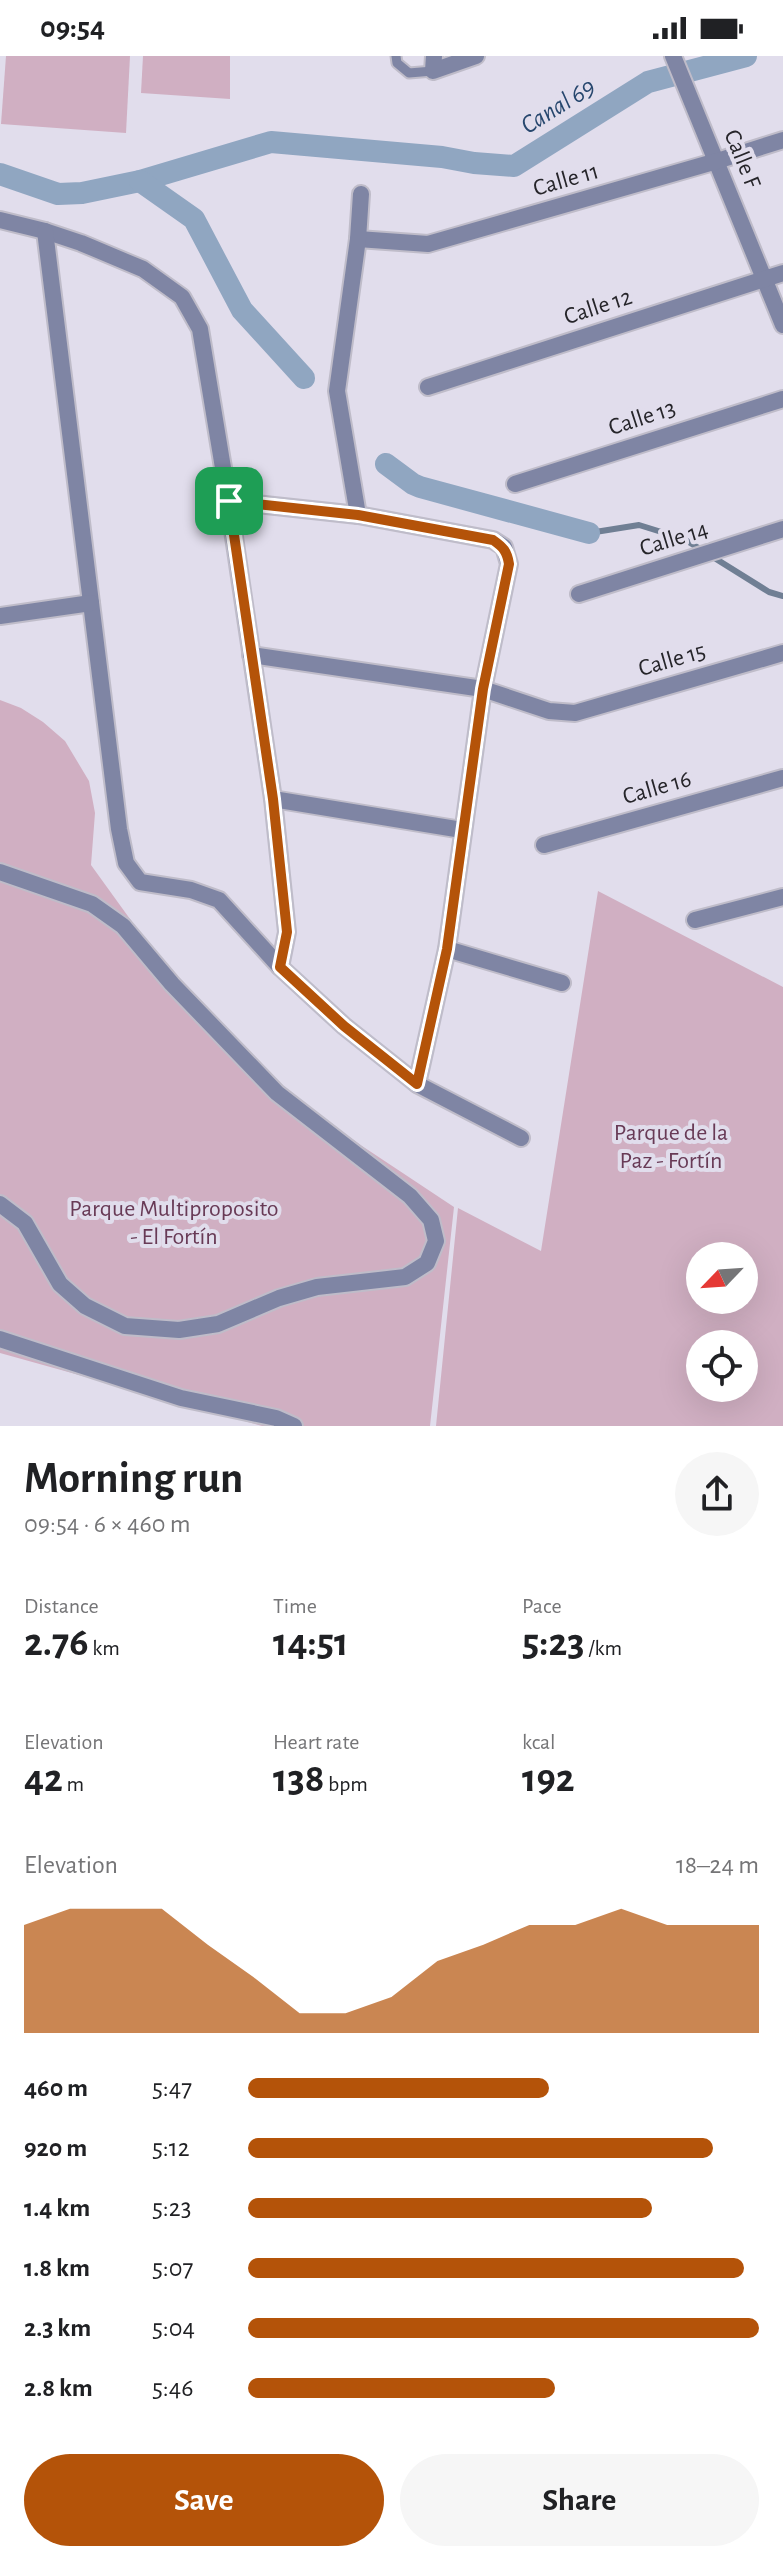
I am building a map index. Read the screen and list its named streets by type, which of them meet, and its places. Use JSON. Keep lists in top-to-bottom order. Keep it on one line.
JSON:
{"streets":{"street":["Calle F","Calle 11","Calle 12","Calle 13","Calle 14","Calle 15","Calle 16"]},"crossings":[["Calle F","Calle 11"],["Calle F","Calle 12"]],"water":["Canal 69"],"parks":["Parque de la Paz - Fortín","Parque Multiproposito - El Fortín"],"north":"bottom left","page":{"status":"09:54","heading":["Morning run","09:54 · 6 × 460 m"],"stats":[["Distance","2.76 km"],["Time","14:51"],["Pace","5:23 /km"],["Elevation","42 m"],["Heart rate","138 bpm"],["kcal","192"]],"chart":["Elevation","18–24 m"],"list":[{"name":"460 m","note":"5:47"},{"name":"920 m","note":"5:12"},{"name":"1.4 km","note":"5:23"},{"name":"1.8 km","note":"5:07"},{"name":"2.3 km","note":"5:04"},{"name":"2.8 km","note":"5:46"}],"buttons":["Save","Share"]}}
